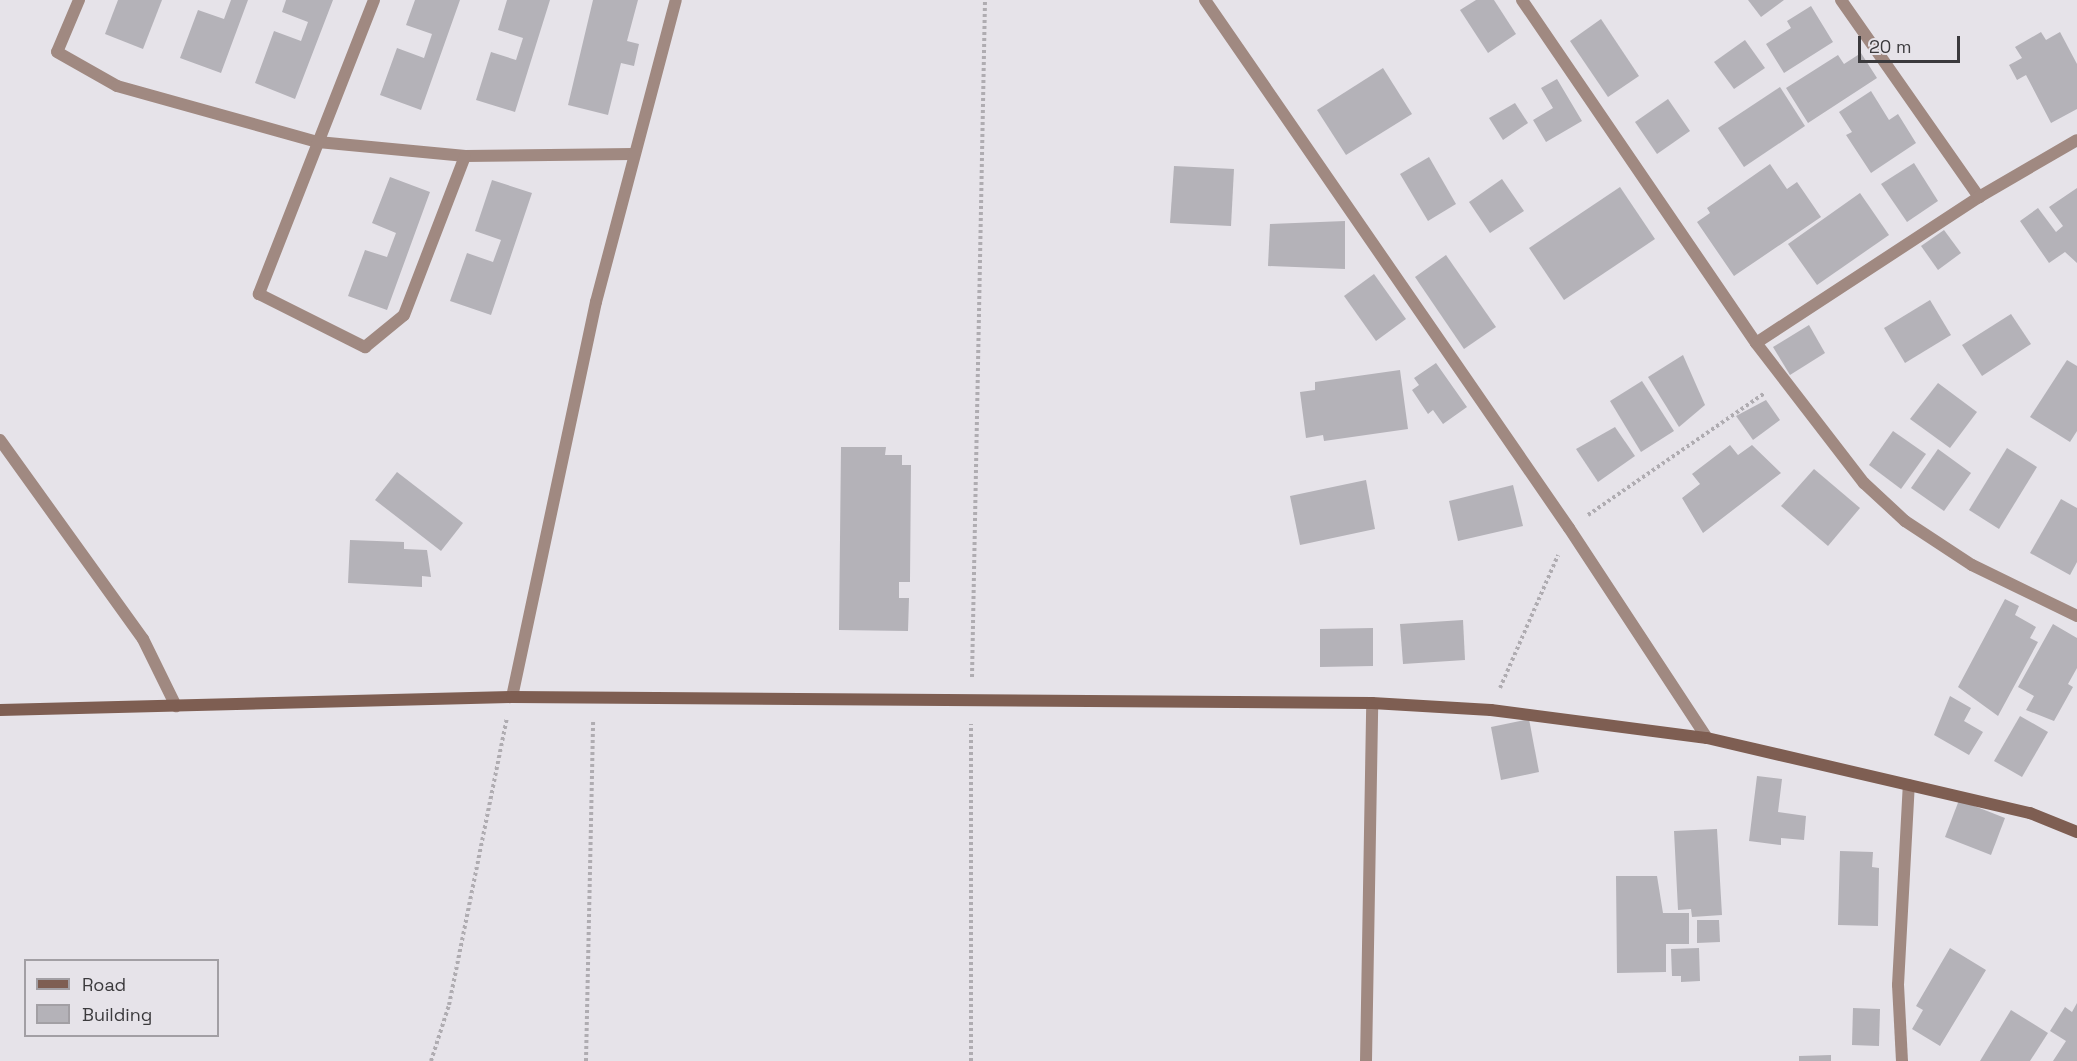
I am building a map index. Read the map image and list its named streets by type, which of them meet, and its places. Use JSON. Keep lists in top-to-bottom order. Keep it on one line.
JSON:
{"legend":["Road","Building"],"scale_bar":"20 m"}
